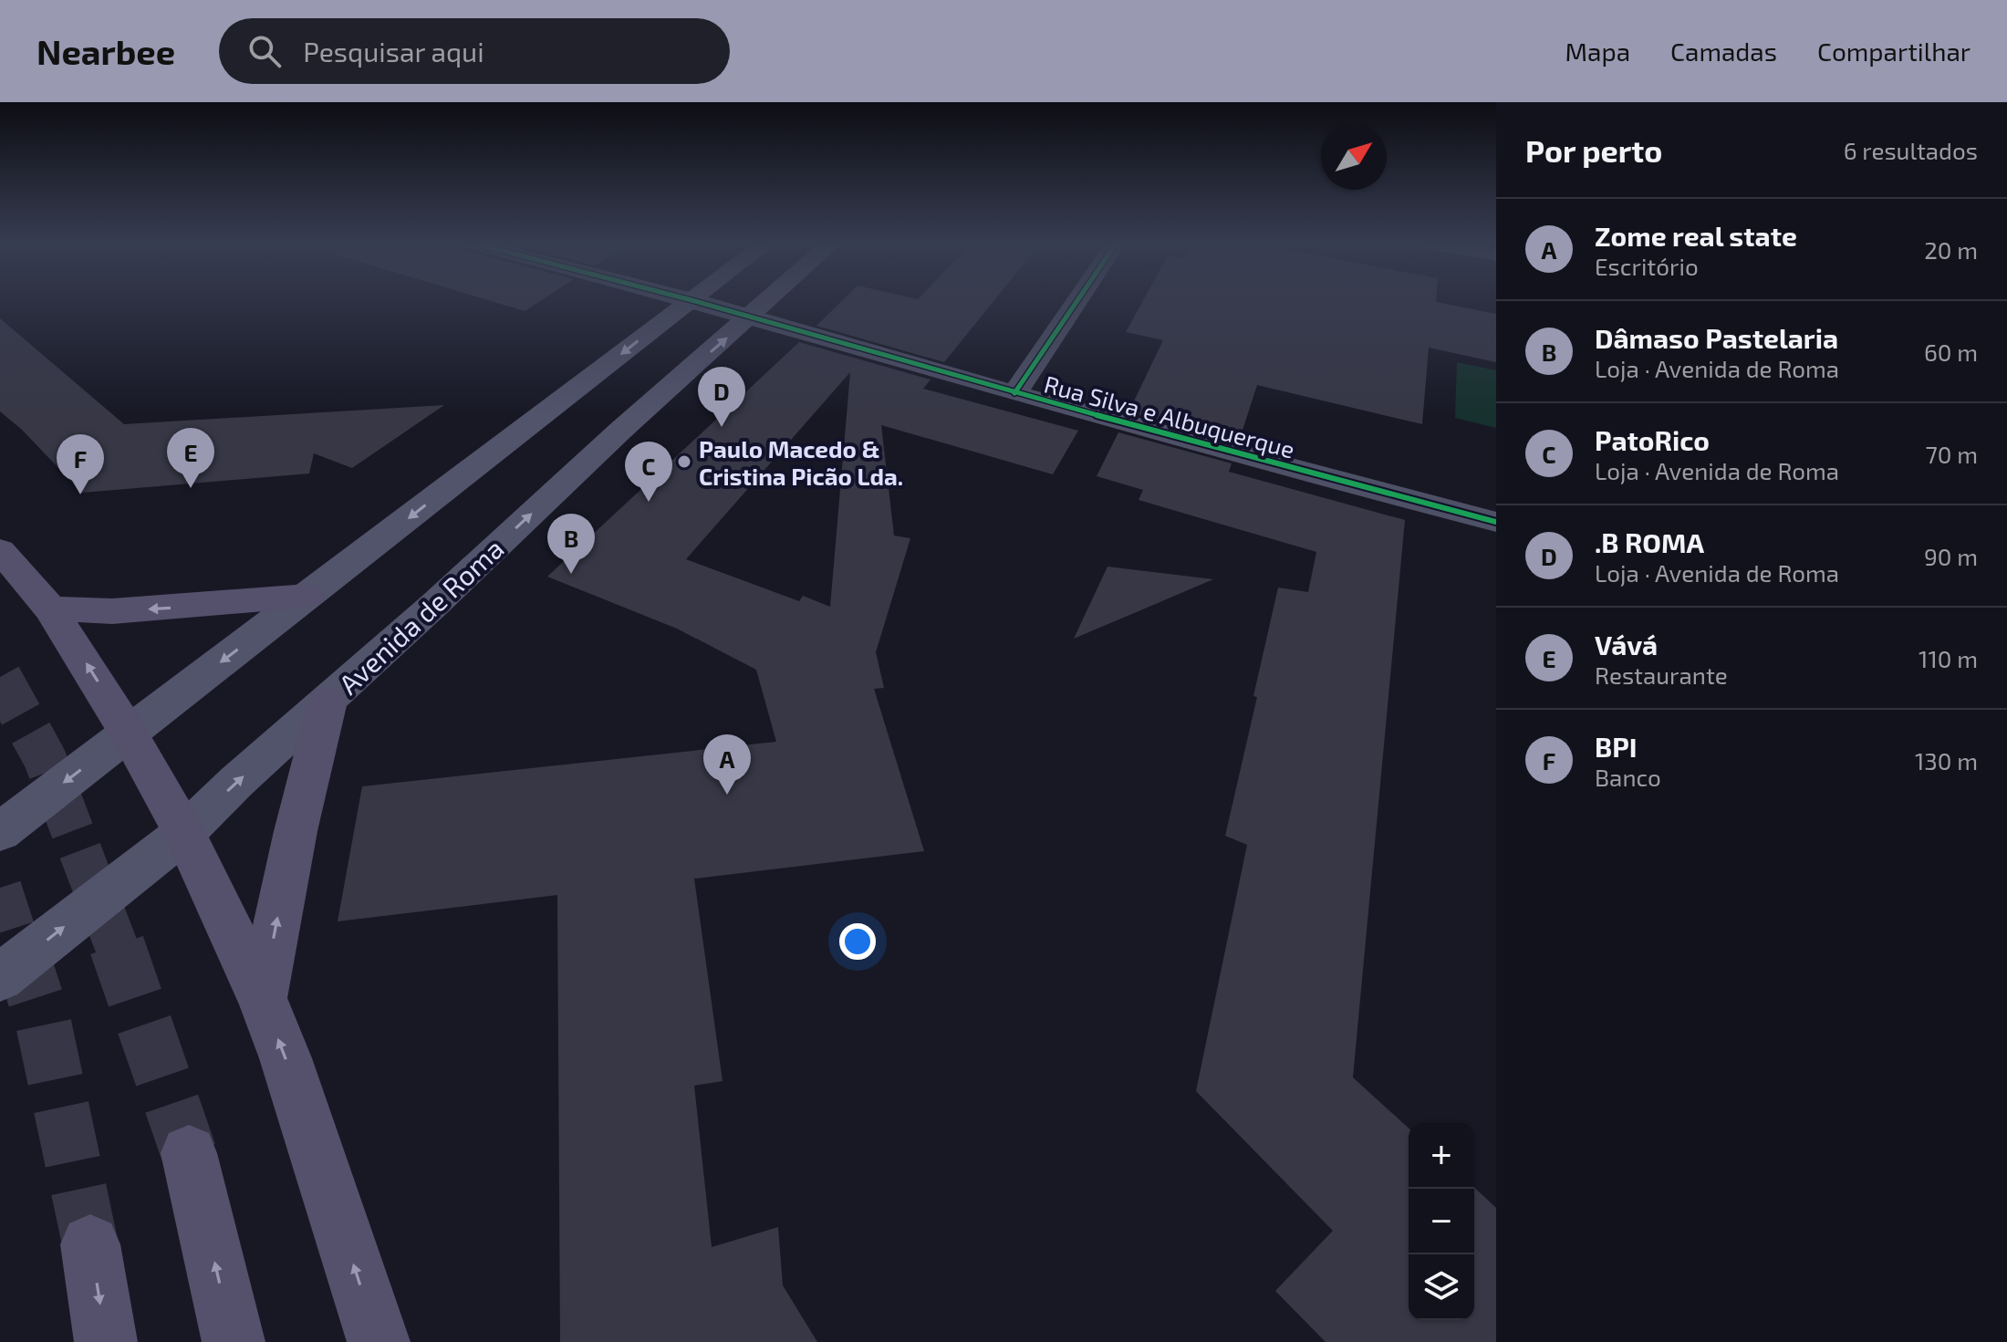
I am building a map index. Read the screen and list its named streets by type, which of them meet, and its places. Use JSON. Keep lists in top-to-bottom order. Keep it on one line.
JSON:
{"streets":{"main road":["Avenida de Roma"],"street":["Rua Silva e Albuquerque"]},"crossings":[["Rua Silva e Albuquerque","Avenida de Roma"]],"places":["Paulo Macedo & Cristina Picão Lda."],"north":"top right","page":{"header":"Nearbee","search":"Pesquisar aqui","nav":["Mapa","Camadas","Compartilhar"],"heading":["Por perto","6 resultados"],"list":[{"mark":"A","name":"Zome real state","note":"Escritório","value":"20 m"},{"mark":"B","name":"Dâmaso Pastelaria","note":"Loja · Avenida de Roma","value":"60 m"},{"mark":"C","name":"PatoRico","note":"Loja · Avenida de Roma","value":"70 m"},{"mark":"D","name":".B ROMA","note":"Loja · Avenida de Roma","value":"90 m"},{"mark":"E","name":"Vává","note":"Restaurante","value":"110 m"},{"mark":"F","name":"BPI","note":"Banco","value":"130 m"}],"pins":["D","E","F","C","B","A"],"map_buttons":["+","−"]}}
